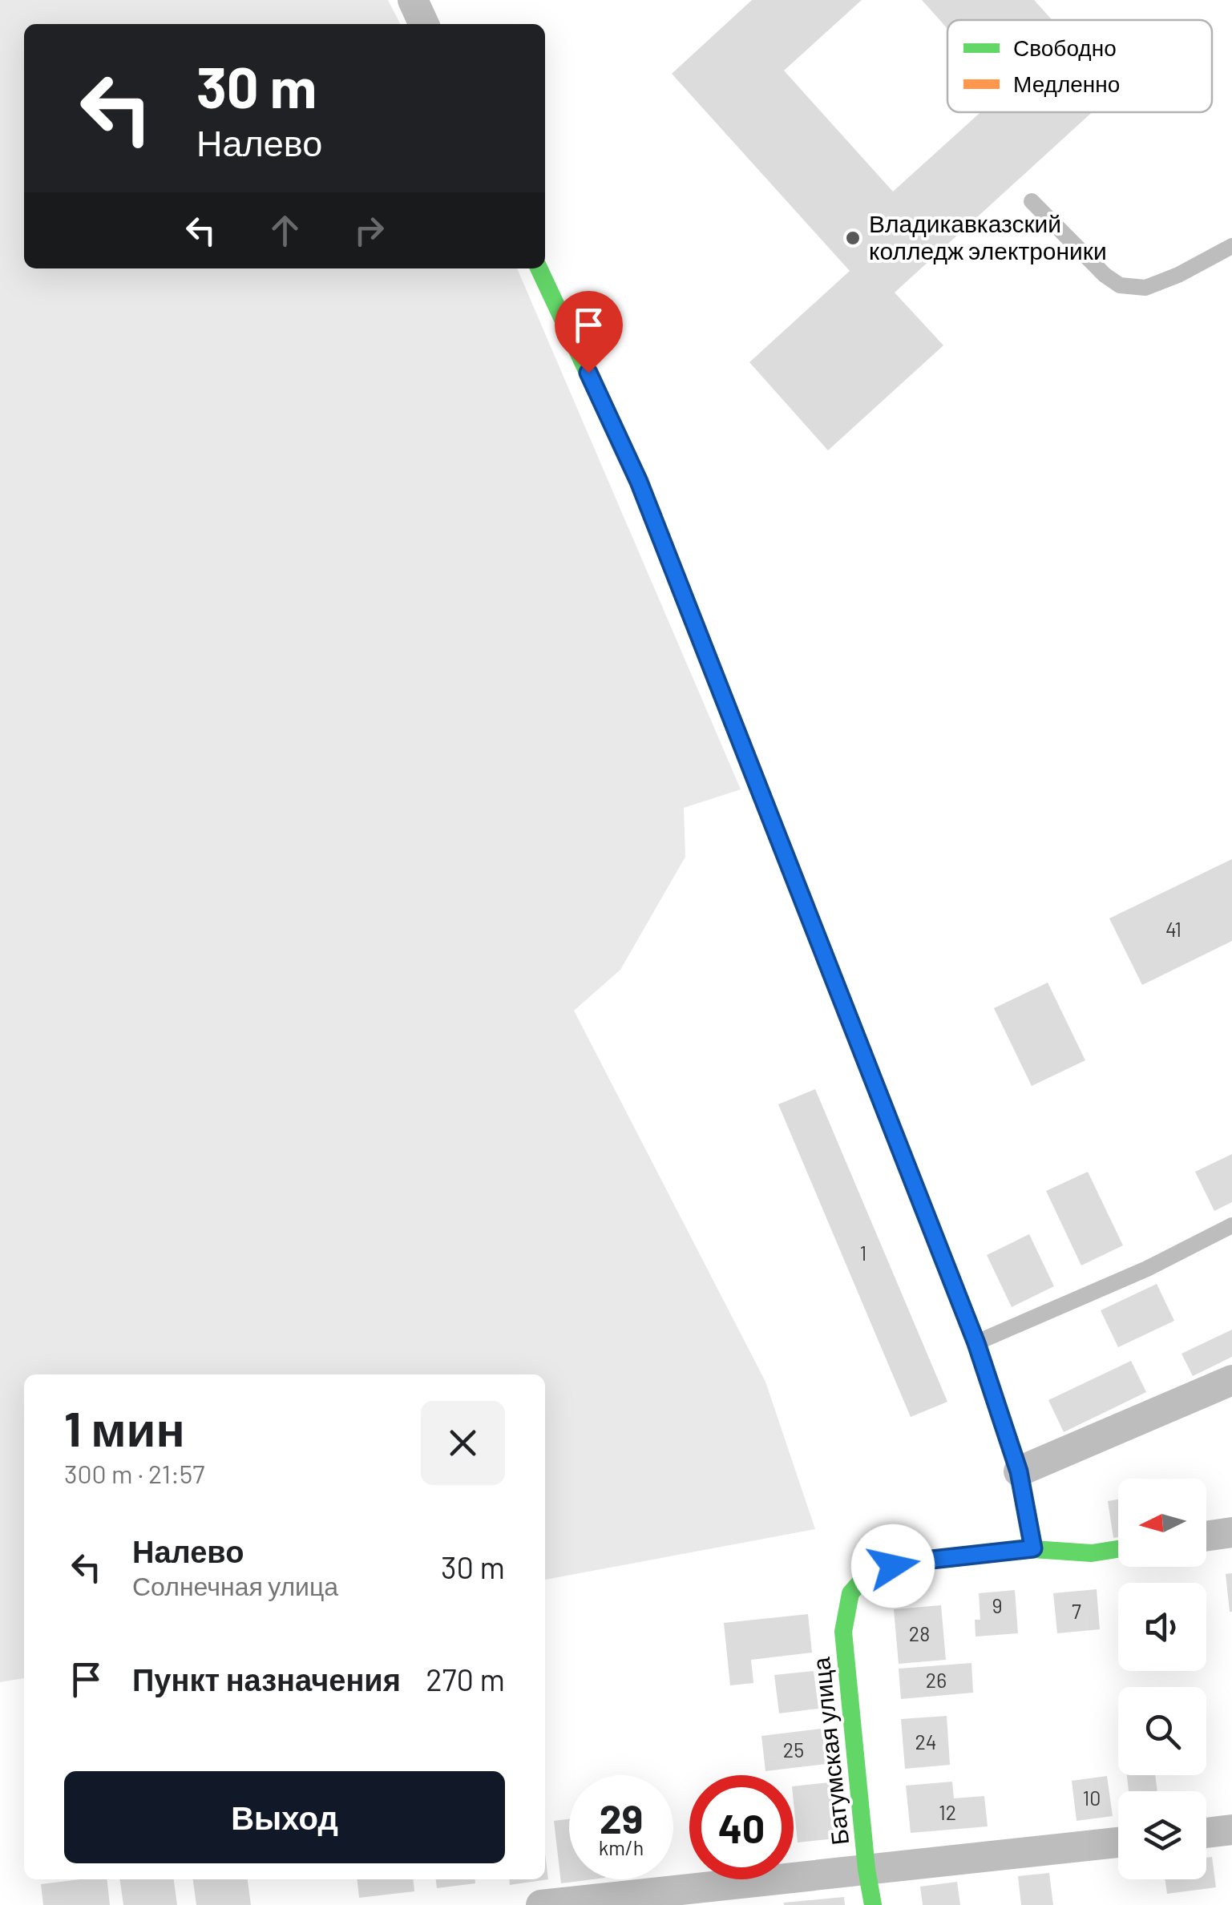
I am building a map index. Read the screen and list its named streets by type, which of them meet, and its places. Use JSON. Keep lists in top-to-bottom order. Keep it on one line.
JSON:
{"streets":{"street":["Батумская улица"]},"places":["Владикавказский колледж электроники"],"house_numbers":["41","1","9","7","28","26","24","25","10","12"],"legend":["Свободно","Медленно"],"north":"left","page":{"turn":["30 m","Налево"],"heading":["1 мин","300 m · 21:57"],"list":[{"name":"Налево","note":"Солнечная улица","value":"30 m"},{"name":"Пункт назначения","value":"270 m"}],"buttons":"Выход","speed":"29 km/h","limit":"40"}}
